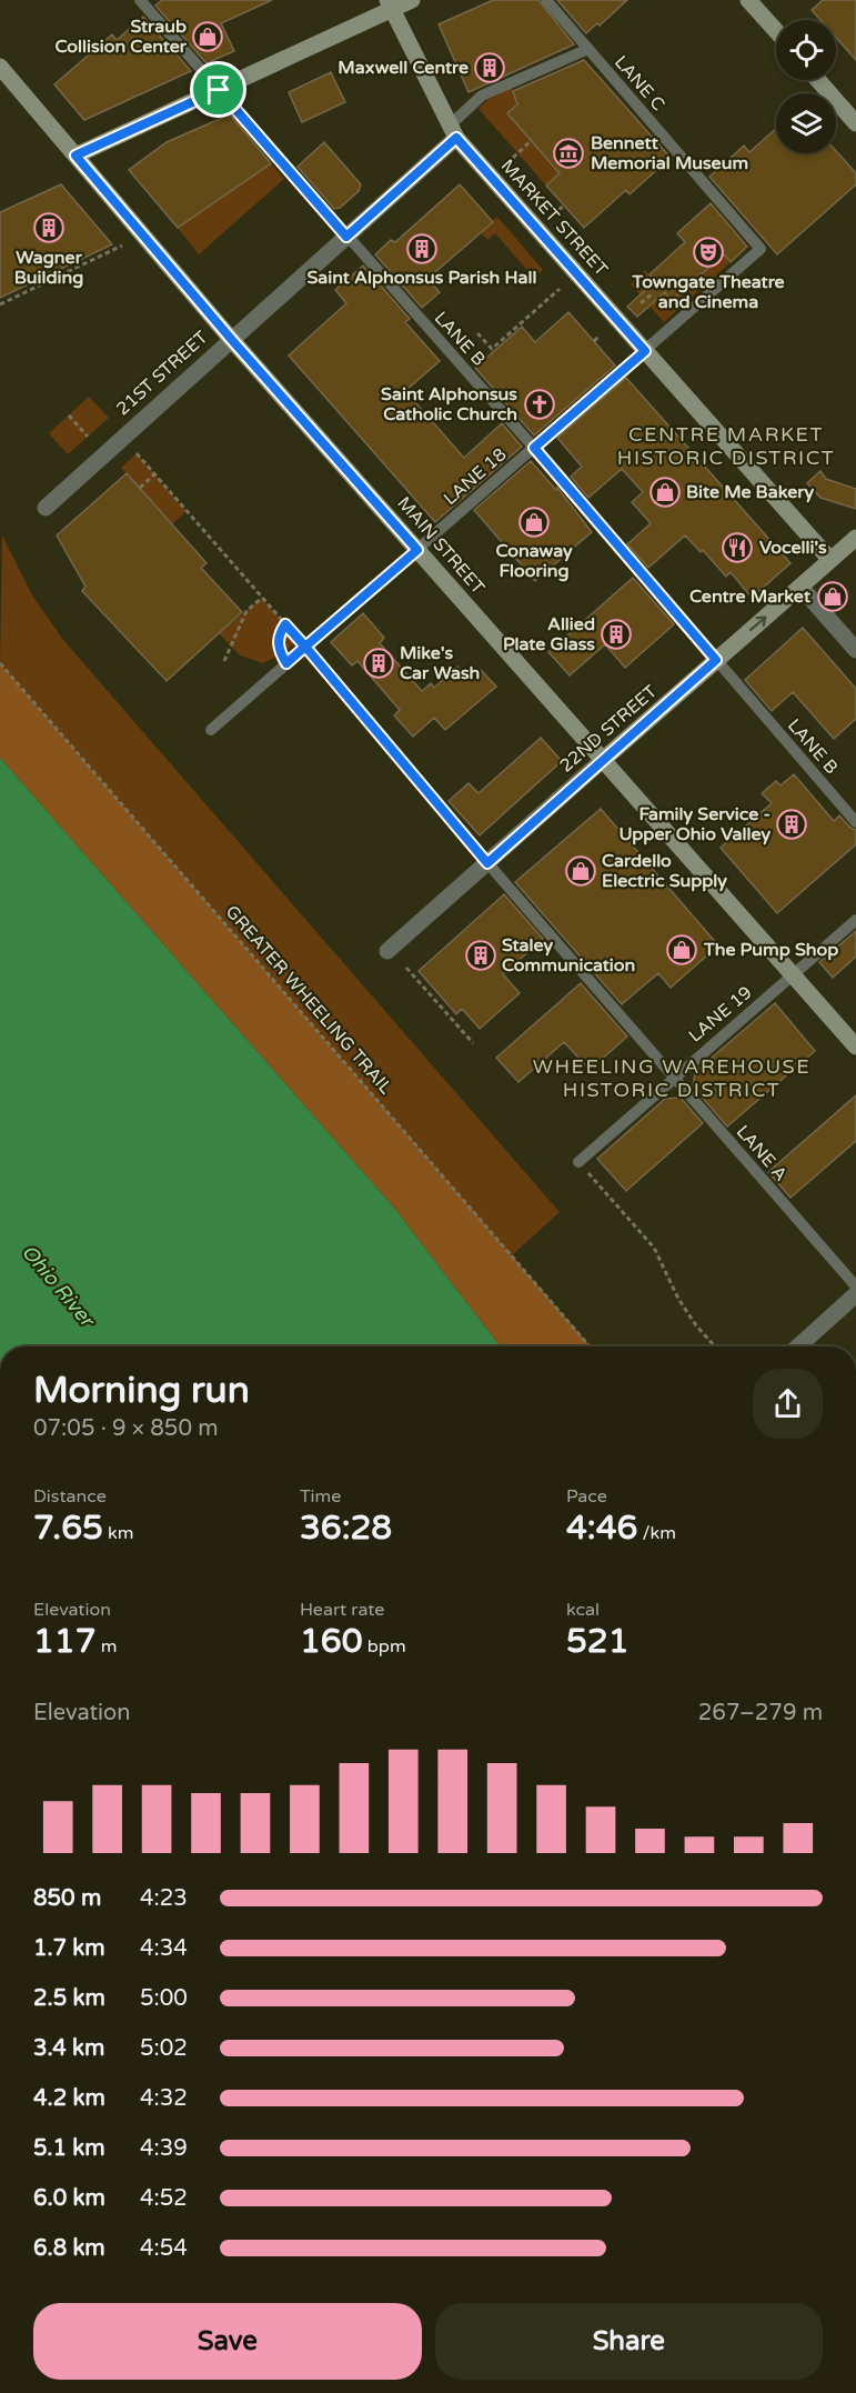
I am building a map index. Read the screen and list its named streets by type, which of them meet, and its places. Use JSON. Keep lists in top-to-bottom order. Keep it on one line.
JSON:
{"streets":{"street":["MARKET STREET","21ST STREET","MAIN STREET","22ND STREET"],"lane":["LANE C","LANE B","LANE 18","LANE 19","LANE A"],"path":["GREATER WHEELING TRAIL"]},"crossings":[["LANE C","LANE 18"],["MARKET STREET","21ST STREET"],["MARKET STREET","LANE 18"],["MARKET STREET","22ND STREET"],["LANE B","21ST STREET"],["LANE B","LANE 18"],["LANE B","22ND STREET"],["21ST STREET","MAIN STREET"],["LANE 18","MAIN STREET"],["LANE 18","LANE A"],["MAIN STREET","22ND STREET"],["MAIN STREET","LANE 19"],["22ND STREET","LANE A"],["LANE 19","LANE A"]],"districts":["CENTRE MARKET HISTORIC DISTRICT","WHEELING WAREHOUSE HISTORIC DISTRICT"],"water":["Ohio River"],"places":{"shop":["Straub Collision Center","Bite Me Bakery","Conaway Flooring","Centre Market","Cardello Electric Supply","The Pump Shop"],"building":["Maxwell Centre","Wagner Building","Saint Alphonsus Parish Hall","Allied Plate Glass","Mike's Car Wash","Family Service - Upper Ohio Valley","Staley Communication"],"museum":["Bennett Memorial Museum"],"theatre":["Towngate Theatre and Cinema"],"church":["Saint Alphonsus Catholic Church"],"restaurant":["Vocelli's"]},"page":{"heading":["Morning run","07:05 · 9 × 850 m"],"stats":[["Distance","7.65 km"],["Time","36:28"],["Pace","4:46 /km"],["Elevation","117 m"],["Heart rate","160 bpm"],["kcal","521"]],"chart":["Elevation","267–279 m"],"list":[{"name":"850 m","note":"4:23"},{"name":"1.7 km","note":"4:34"},{"name":"2.5 km","note":"5:00"},{"name":"3.4 km","note":"5:02"},{"name":"4.2 km","note":"4:32"},{"name":"5.1 km","note":"4:39"},{"name":"6.0 km","note":"4:52"},{"name":"6.8 km","note":"4:54"}],"buttons":["Save","Share"]}}
